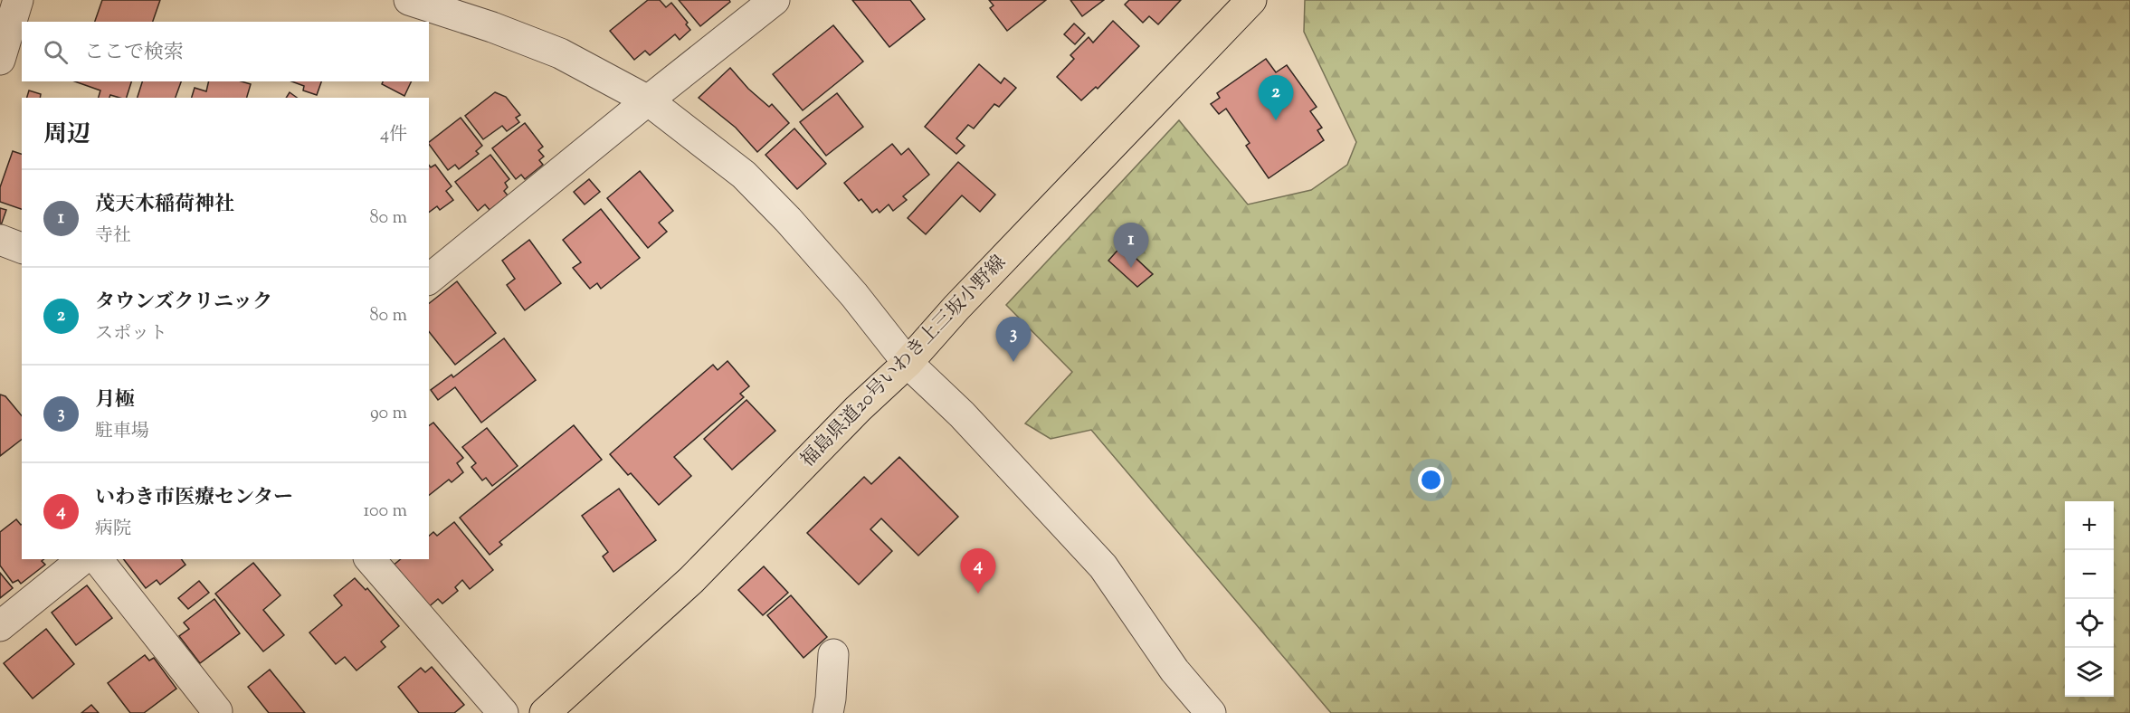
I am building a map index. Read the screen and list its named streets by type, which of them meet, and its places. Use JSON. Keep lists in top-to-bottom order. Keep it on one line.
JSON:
{"streets":{"main road":["福島県道20号いわき上三坂小野線"]},"page":{"search":"ここで検索","pins":["2","1","3","4"],"heading":["周辺","4件"],"list":[{"mark":"1","name":"茂天木稲荷神社","note":"寺社","value":"80 m"},{"mark":"2","name":"タウンズクリニック","note":"スポット","value":"80 m"},{"mark":"3","name":"月極","note":"駐車場","value":"90 m"},{"mark":"4","name":"いわき市医療センター","note":"病院","value":"100 m"}],"map_buttons":["+","−"]}}
